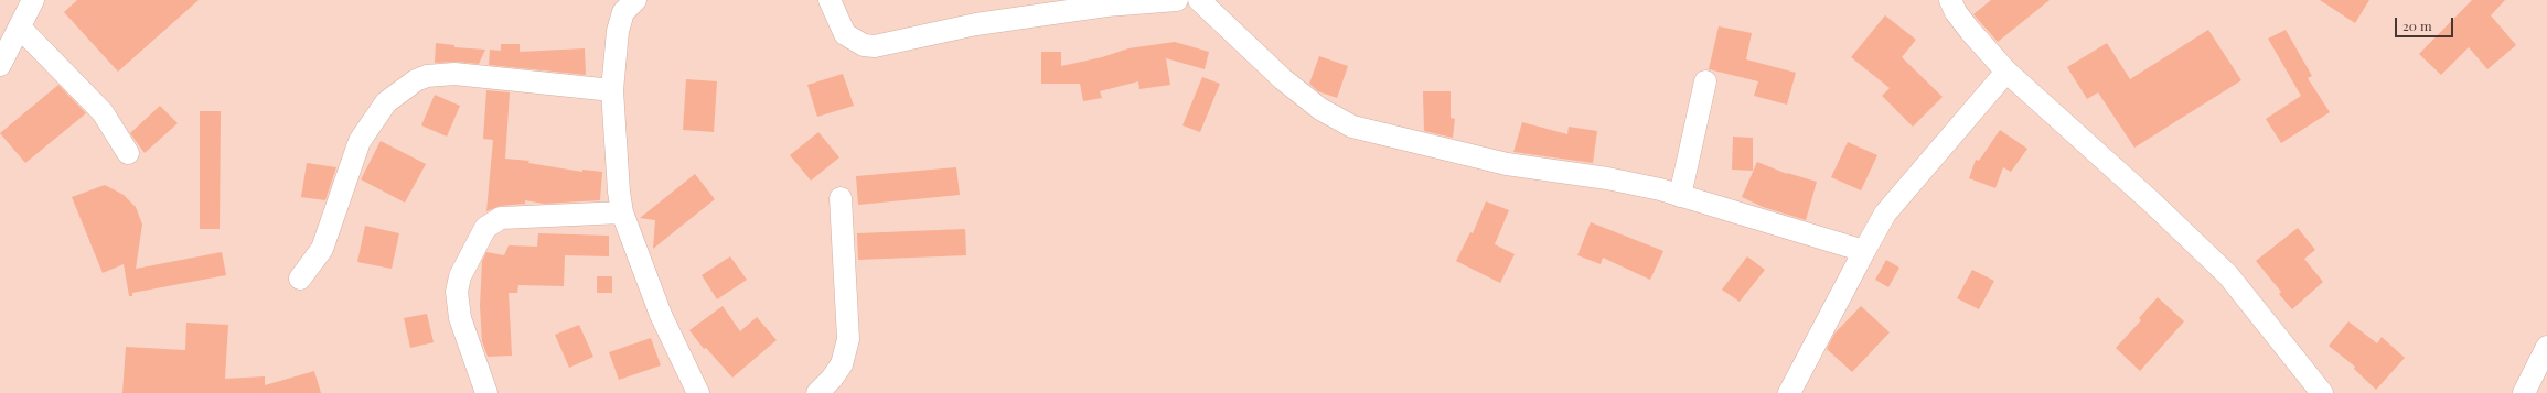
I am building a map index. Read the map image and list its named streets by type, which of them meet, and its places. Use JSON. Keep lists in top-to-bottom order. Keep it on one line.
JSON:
{"scale_bar":"20 m"}
